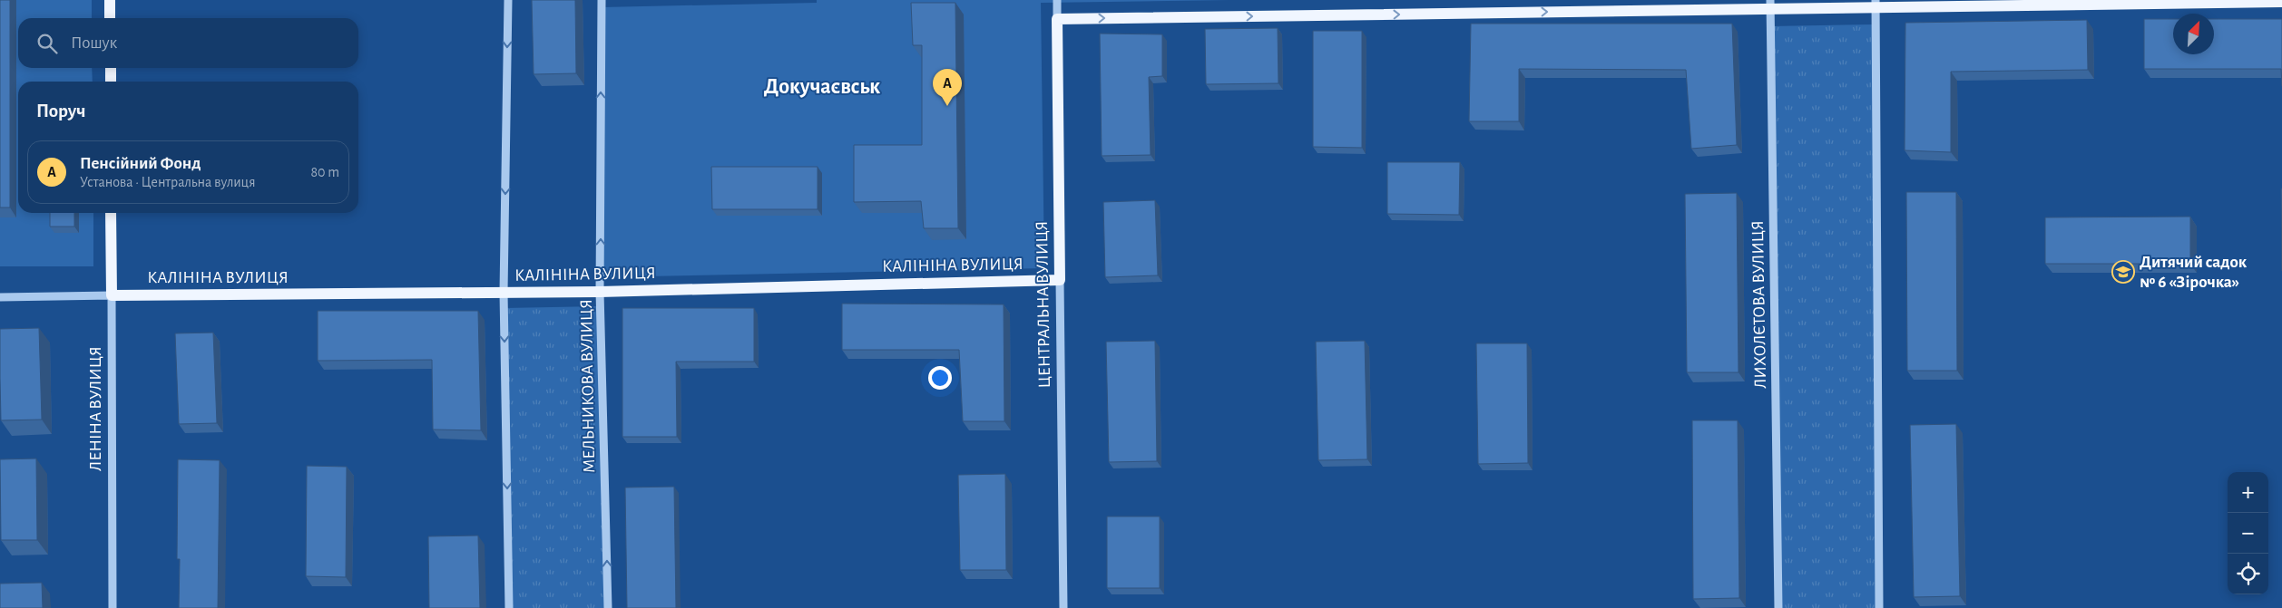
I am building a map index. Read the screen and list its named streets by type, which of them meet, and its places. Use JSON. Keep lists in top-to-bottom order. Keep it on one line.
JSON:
{"streets":{"main road":["КАЛІНІНА ВУЛИЦЯ","ЦЕНТРАЛЬНА ВУЛИЦЯ","ЛЕНІНА ВУЛИЦЯ"],"street":["ЛИХОЛЄТОВА ВУЛИЦЯ","МЕЛЬНИКОВА ВУЛИЦЯ"]},"crossings":[["КАЛІНІНА ВУЛИЦЯ","ЦЕНТРАЛЬНА ВУЛИЦЯ"],["КАЛІНІНА ВУЛИЦЯ","МЕЛЬНИКОВА ВУЛИЦЯ"],["КАЛІНІНА ВУЛИЦЯ","ЛЕНІНА ВУЛИЦЯ"]],"one_way":["МЕЛЬНИКОВА ВУЛИЦЯ"],"districts":["Докучаєвськ"],"places":{"school or university":["Дитячий садок № 6 «Зірочка»"]},"north":"top right","page":{"search":"Пошук","pins":"A","heading":"Поруч","list":[{"mark":"A","name":"Пенсійний Фонд","note":"Установа · Центральна вулиця","value":"80 m"}],"map_buttons":["+","−"]}}
